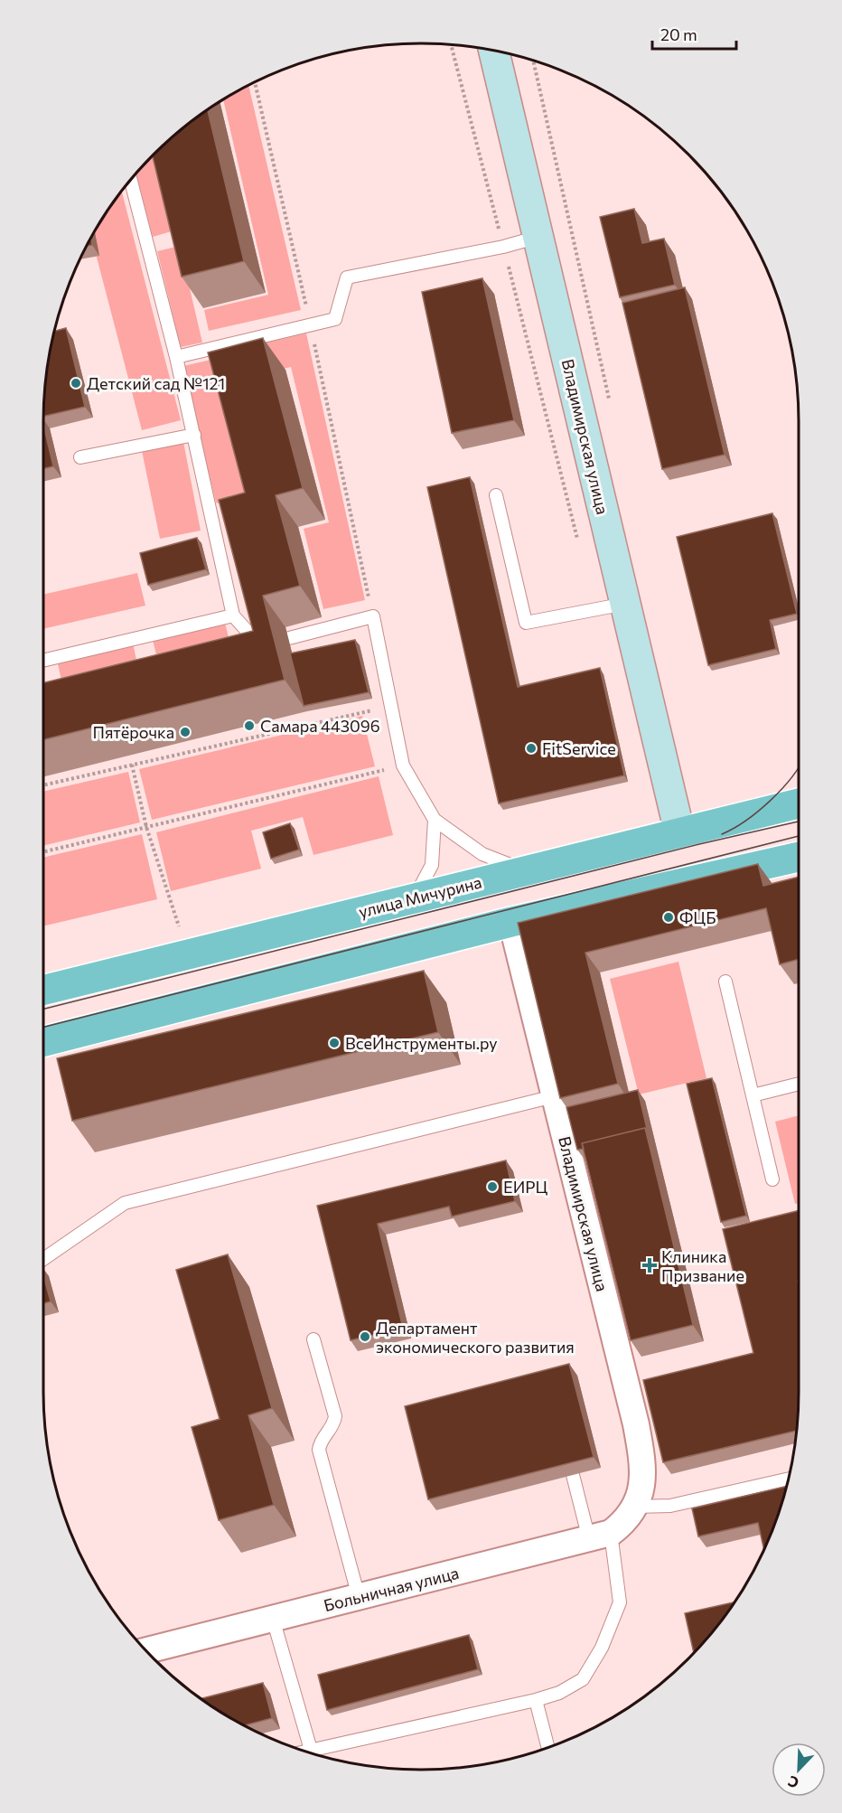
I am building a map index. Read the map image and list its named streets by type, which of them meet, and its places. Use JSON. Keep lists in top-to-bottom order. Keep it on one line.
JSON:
{"streets":{"main road":["улица Мичурина"],"street":["Владимирская улица","Больничная улица"]},"crossings":[["Владимирская улица","улица Мичурина"]],"places":{"other":["Детский сад №121","Самара 443096","Пятёрочка","FitService","ФЦБ","ВсеИнструменты.ру","ЕИРЦ","Департамент экономического развития"],"health":["Клиника Призвание"]},"scale_bar":"20 m","north":"bottom left"}
